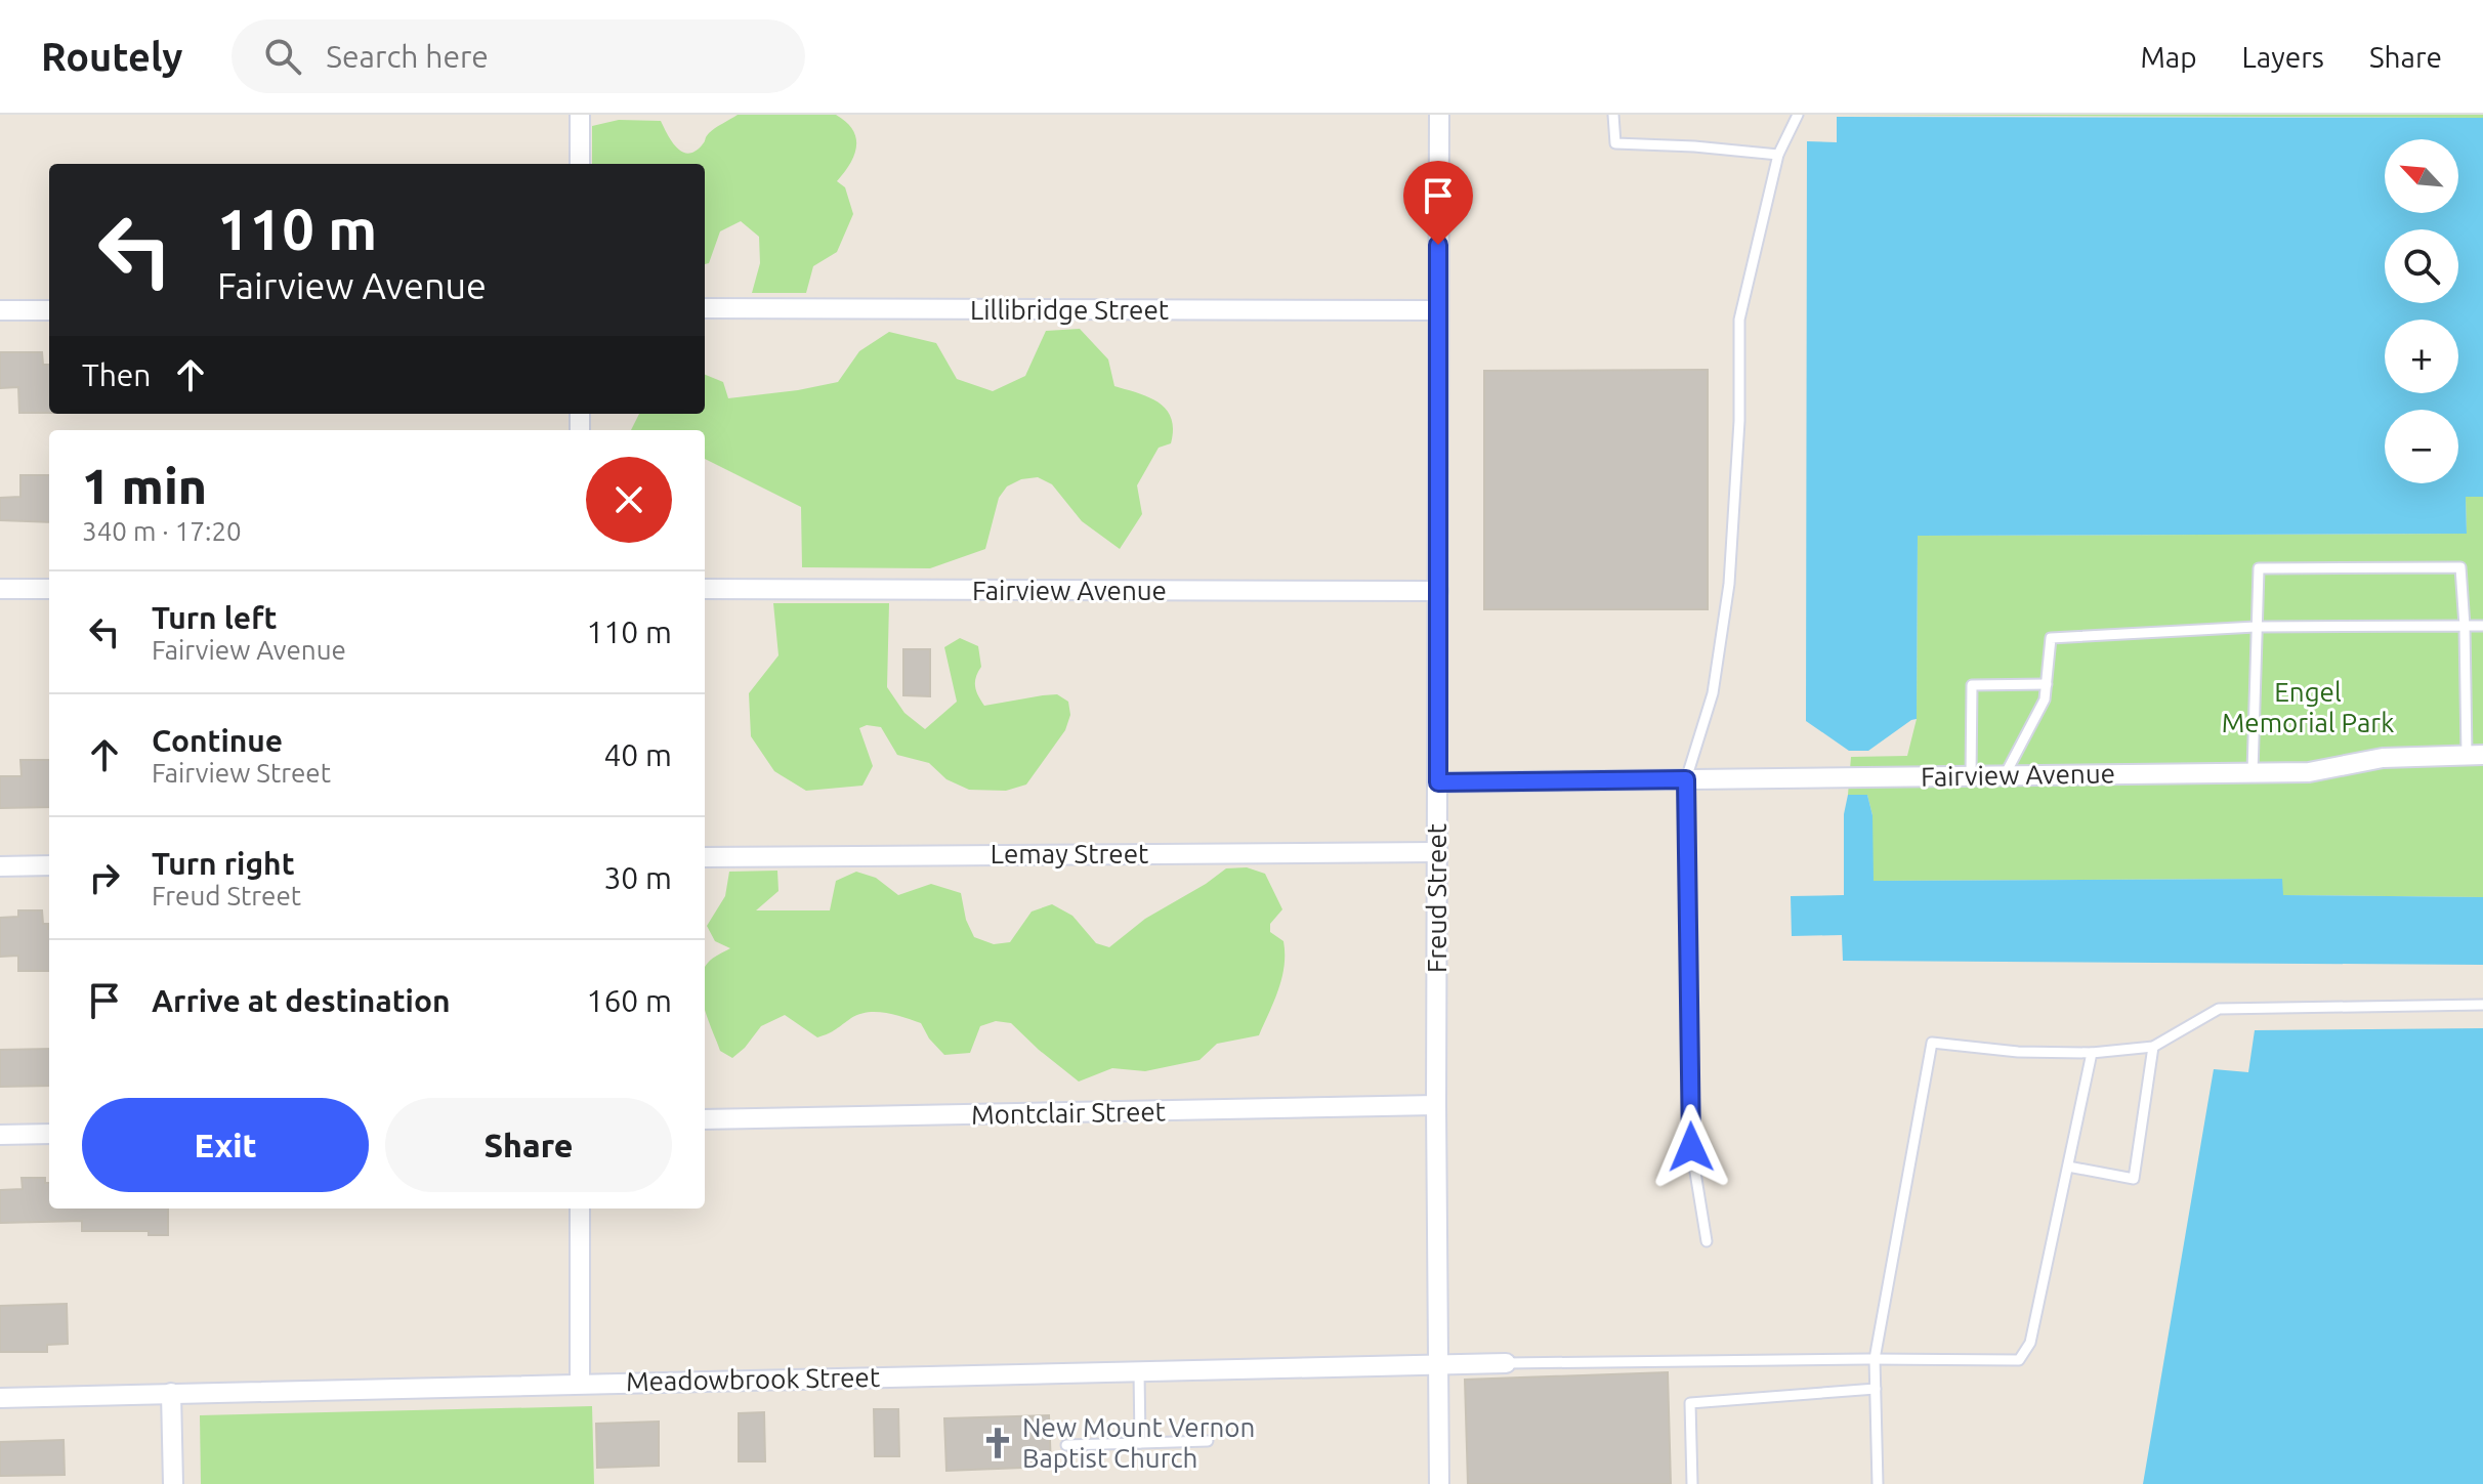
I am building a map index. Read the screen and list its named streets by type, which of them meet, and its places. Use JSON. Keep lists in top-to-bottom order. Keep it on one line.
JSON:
{"streets":{"street":["Lillibridge Street","Fairview Avenue","Lemay Street","Freud Street","Montclair Street","Meadowbrook Street"]},"crossings":[["Lillibridge Street","Freud Street"],["Fairview Avenue","Freud Street"],["Lemay Street","Freud Street"],["Freud Street","Montclair Street"],["Freud Street","Meadowbrook Street"]],"parks":["Engel Memorial Park"],"places":{"church":["New Mount Vernon Baptist Church"]},"north":"top left","page":{"header":"Routely","search":"Search here","nav":["Map","Layers","Share"],"map_buttons":["+","−"],"turn":["110 m","Fairview Avenue"],"then":"Then","heading":["1 min","340 m · 17:20"],"list":[{"name":"Turn left","note":"Fairview Avenue","value":"110 m"},{"name":"Continue","note":"Fairview Street","value":"40 m"},{"name":"Turn right","note":"Freud Street","value":"30 m"},{"name":"Arrive at destination","value":"160 m"}],"buttons":["Exit","Share"]}}
